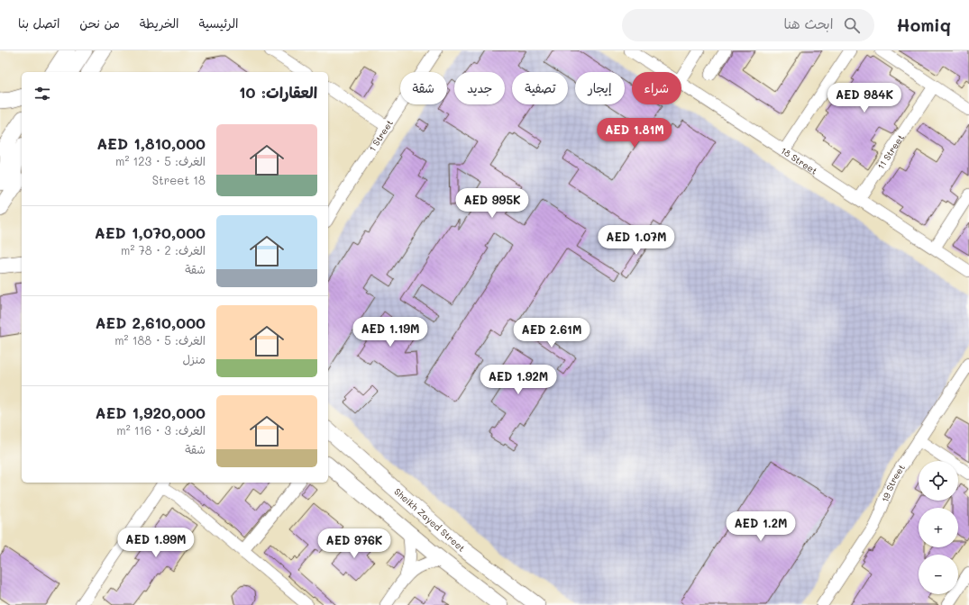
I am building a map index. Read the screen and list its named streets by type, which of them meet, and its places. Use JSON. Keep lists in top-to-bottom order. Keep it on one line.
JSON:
{"streets":{"main road":["Sheikh Zayed Street"],"street":["1 Street","11 Street","18 Street","19 Street"]},"crossings":[["11 Street","18 Street"]],"page":{"header":"Homiq","search":"ابحث هنا","nav":["الرئيسية","الخريطة","من نحن","اتصل بنا"],"chip":["شراء","إيجار","تصفية","جديد","شقة"],"heading":"العقارات: 10","price":["AED 984K","AED 1.81M","AED 995K","AED 1.07M","AED 1.19M","AED 2.61M","AED 1.92M","AED 1.2M","AED 1.99M","AED 976K"],"list":[{"name":"AED 1,810,000","note":"الغرف: 5 · 123 m² · 18 Street"},{"name":"AED 1,070,000","note":"الغرف: 2 · 78 m² · شقة"},{"name":"AED 2,610,000","note":"الغرف: 5 · 188 m² · منزل"},{"name":"AED 1,920,000","note":"الغرف: 3 · 116 m² · شقة"}],"map_buttons":["+","−"]}}
